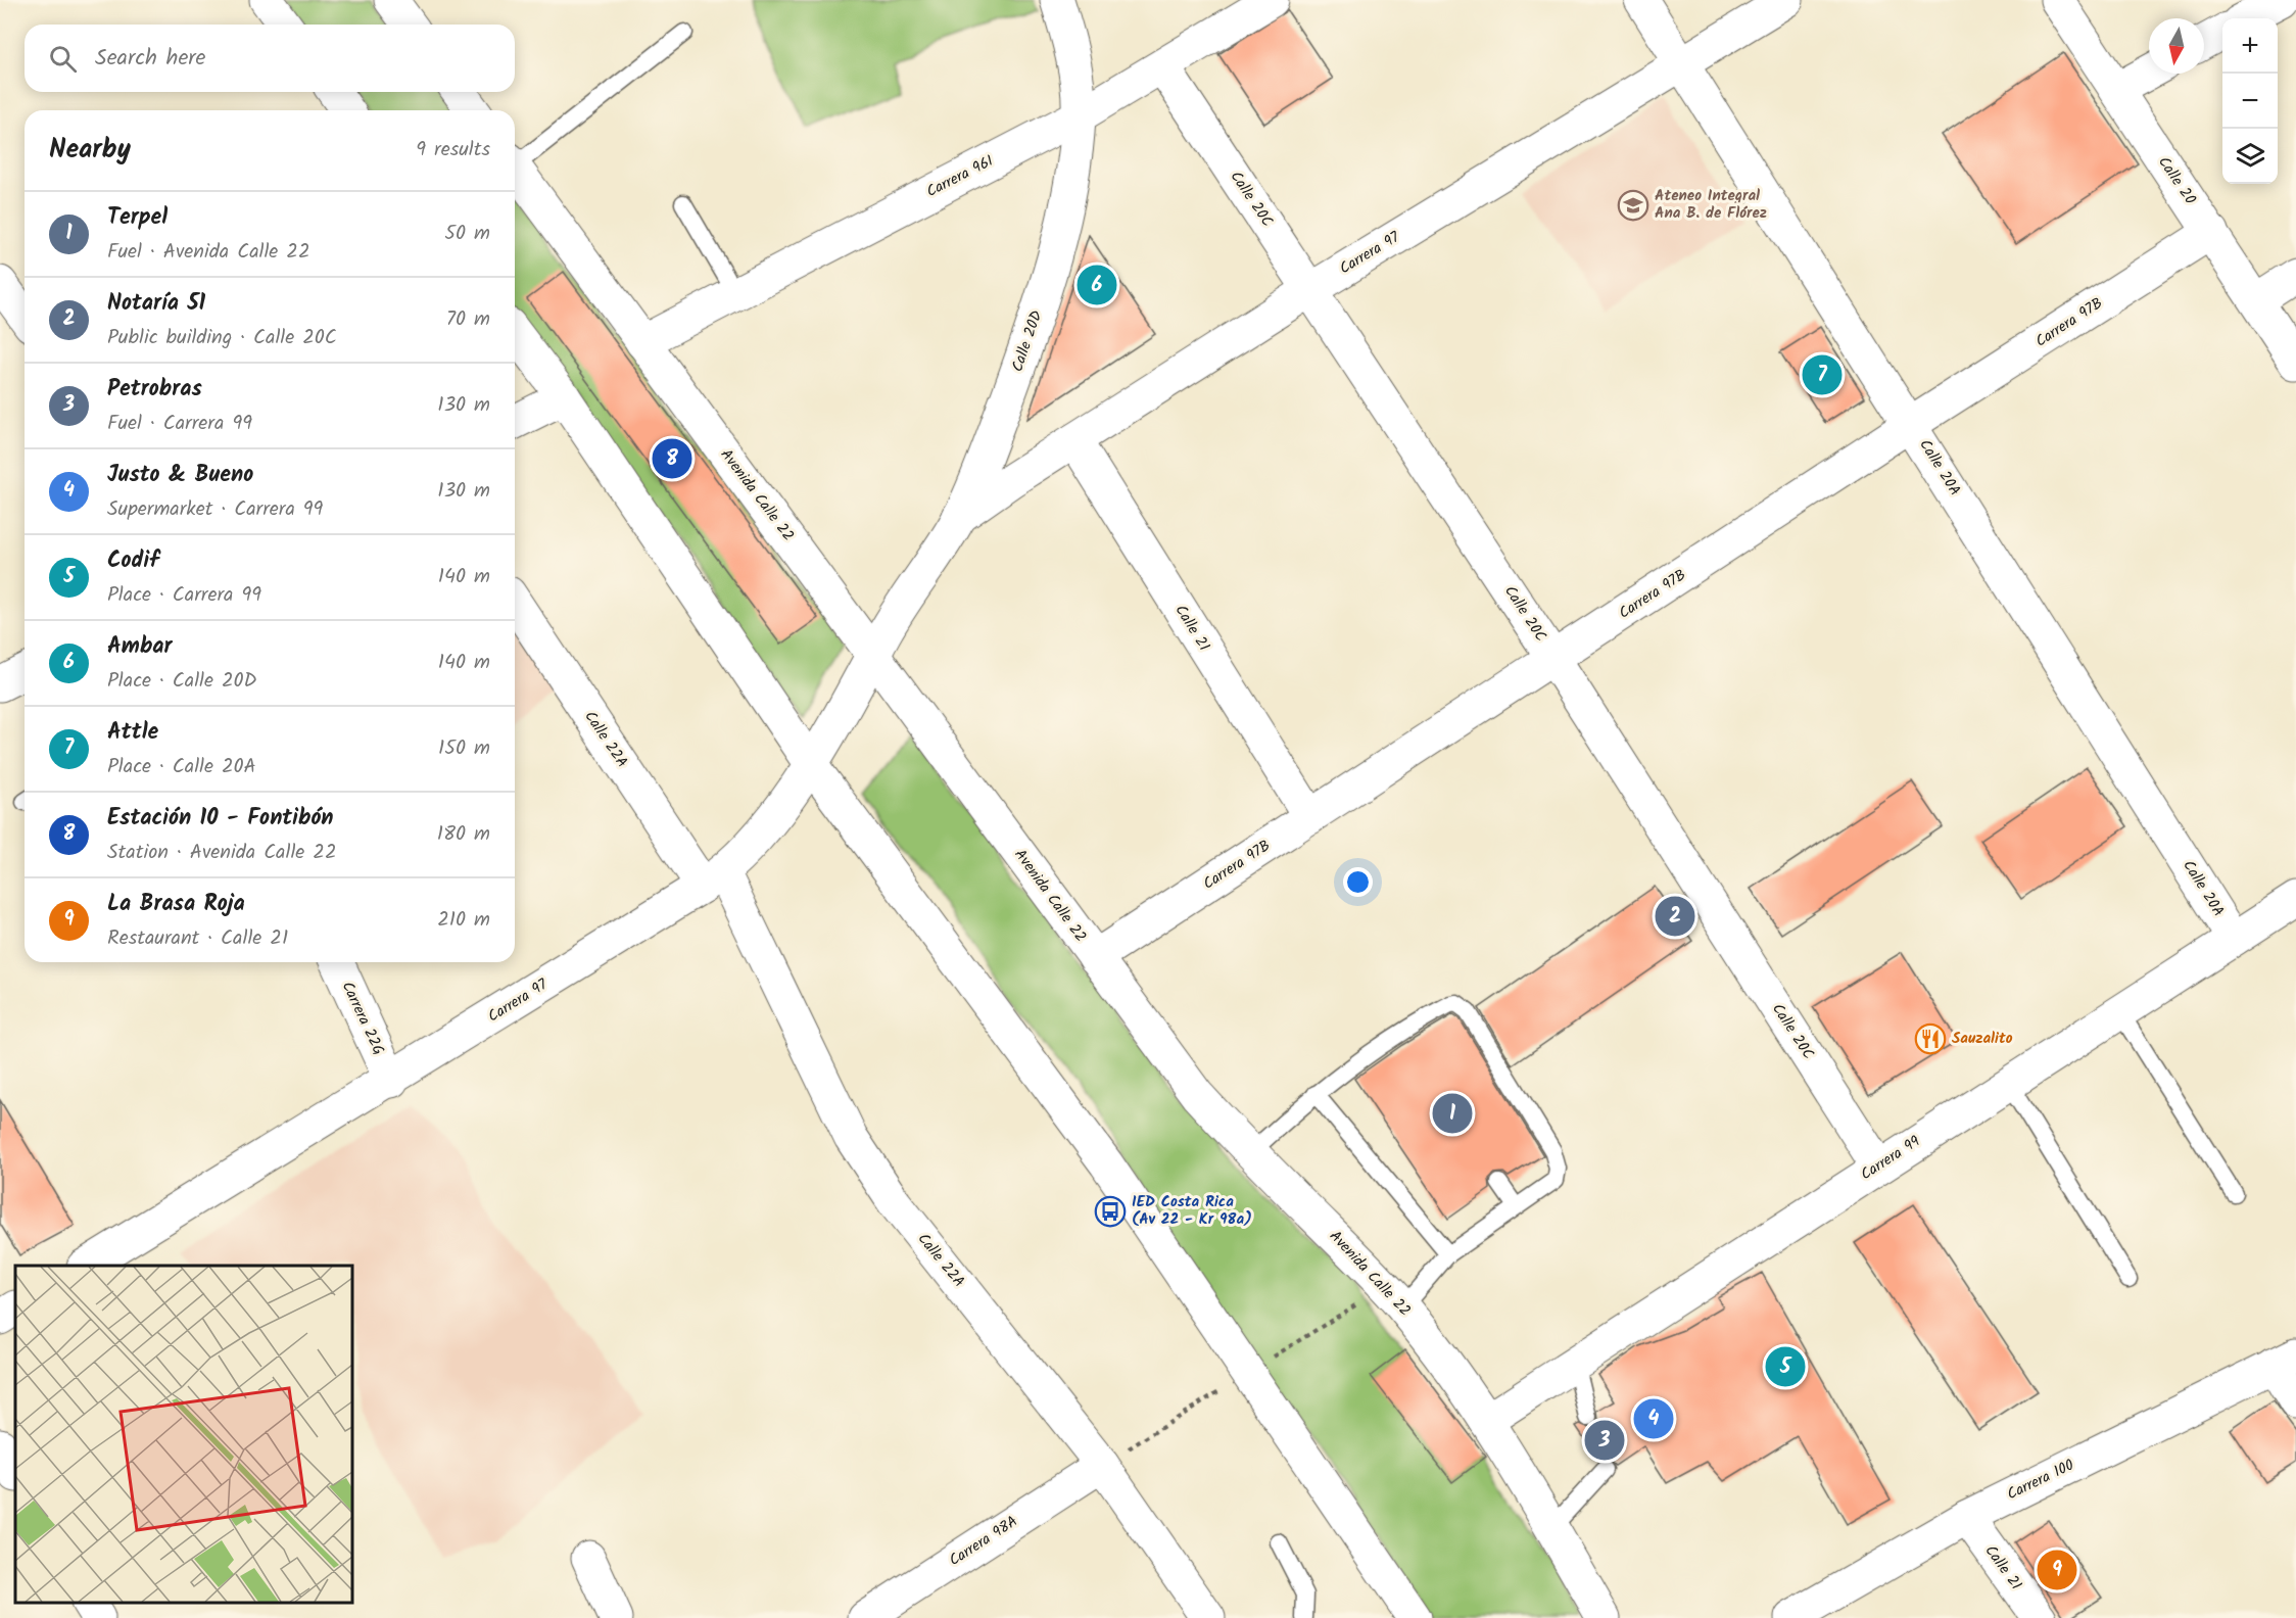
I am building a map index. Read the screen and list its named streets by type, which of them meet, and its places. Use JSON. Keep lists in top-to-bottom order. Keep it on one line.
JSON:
{"streets":{"street":["Carrera 96I","Calle 20","Calle 20C","Carrera 97","Carrera 97B","Calle 20D","Calle 20A","Avenida Calle 22","Calle 21","Calle 22A","Carrera 22G","Carrera 99","Carrera 100","Carrera 98A"]},"crossings":[["Carrera 96I","Calle 20C"],["Carrera 96I","Calle 20D"],["Carrera 96I","Avenida Calle 22"],["Calle 20","Carrera 97B"],["Calle 20C","Carrera 97"],["Calle 20C","Carrera 97B"],["Calle 20C","Carrera 99"],["Carrera 97","Calle 20D"],["Carrera 97","Calle 20A"],["Carrera 97","Avenida Calle 22"],["Carrera 97","Calle 21"],["Carrera 97","Calle 22A"],["Carrera 97","Carrera 22G"],["Carrera 97B","Calle 20A"],["Carrera 97B","Avenida Calle 22"],["Carrera 97B","Calle 21"],["Calle 20D","Avenida Calle 22"],["Calle 20A","Carrera 99"],["Avenida Calle 22","Carrera 99"],["Calle 21","Carrera 100"],["Calle 22A","Carrera 98A"]],"places":{"school or university":["Ateneo Integral Ana B. de Flórez"],"restaurant":["Sauzalito"],"bus stop":["IED Costa Rica (Av 22 - Kr 98a)"]},"north":"bottom","page":{"map_buttons":["+","−"],"search":"Search here","heading":["Nearby","9 results"],"list":[{"mark":"1","name":"Terpel","note":"Fuel · Avenida Calle 22","value":"50 m"},{"mark":"2","name":"Notaría 51","note":"Public building · Calle 20C","value":"70 m"},{"mark":"3","name":"Petrobras","note":"Fuel · Carrera 99","value":"130 m"},{"mark":"4","name":"Justo & Bueno","note":"Supermarket · Carrera 99","value":"130 m"},{"mark":"5","name":"Codif","note":"Place · Carrera 99","value":"140 m"},{"mark":"6","name":"Ambar","note":"Place · Calle 20D","value":"140 m"},{"mark":"7","name":"Attle","note":"Place · Calle 20A","value":"150 m"},{"mark":"8","name":"Estación 10 - Fontibón","note":"Station · Avenida Calle 22","value":"180 m"},{"mark":"9","name":"La Brasa Roja","note":"Restaurant · Calle 21","value":"210 m"}],"pins":["6","7","8","2","1","5","4","3","9"]}}
